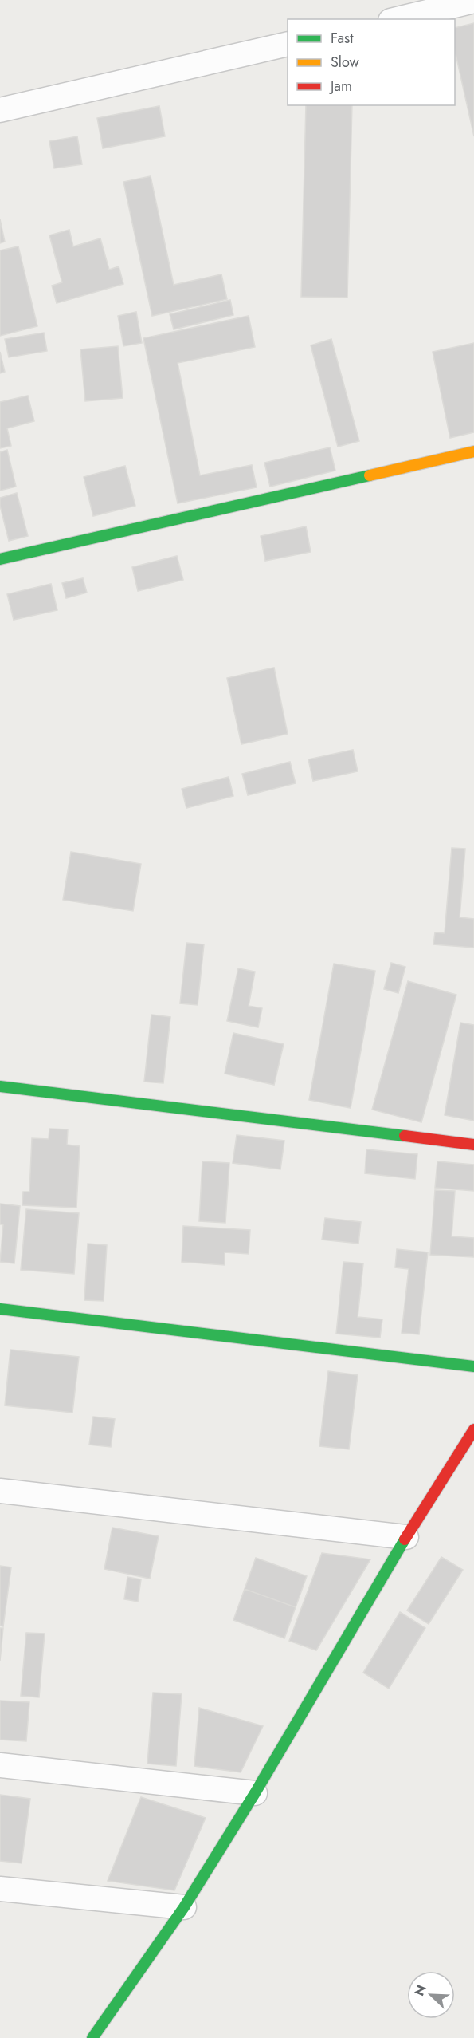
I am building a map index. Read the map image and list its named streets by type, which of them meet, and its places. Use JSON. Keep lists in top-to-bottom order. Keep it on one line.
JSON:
{"legend":["Fast","Slow","Jam"],"north":"top left"}
